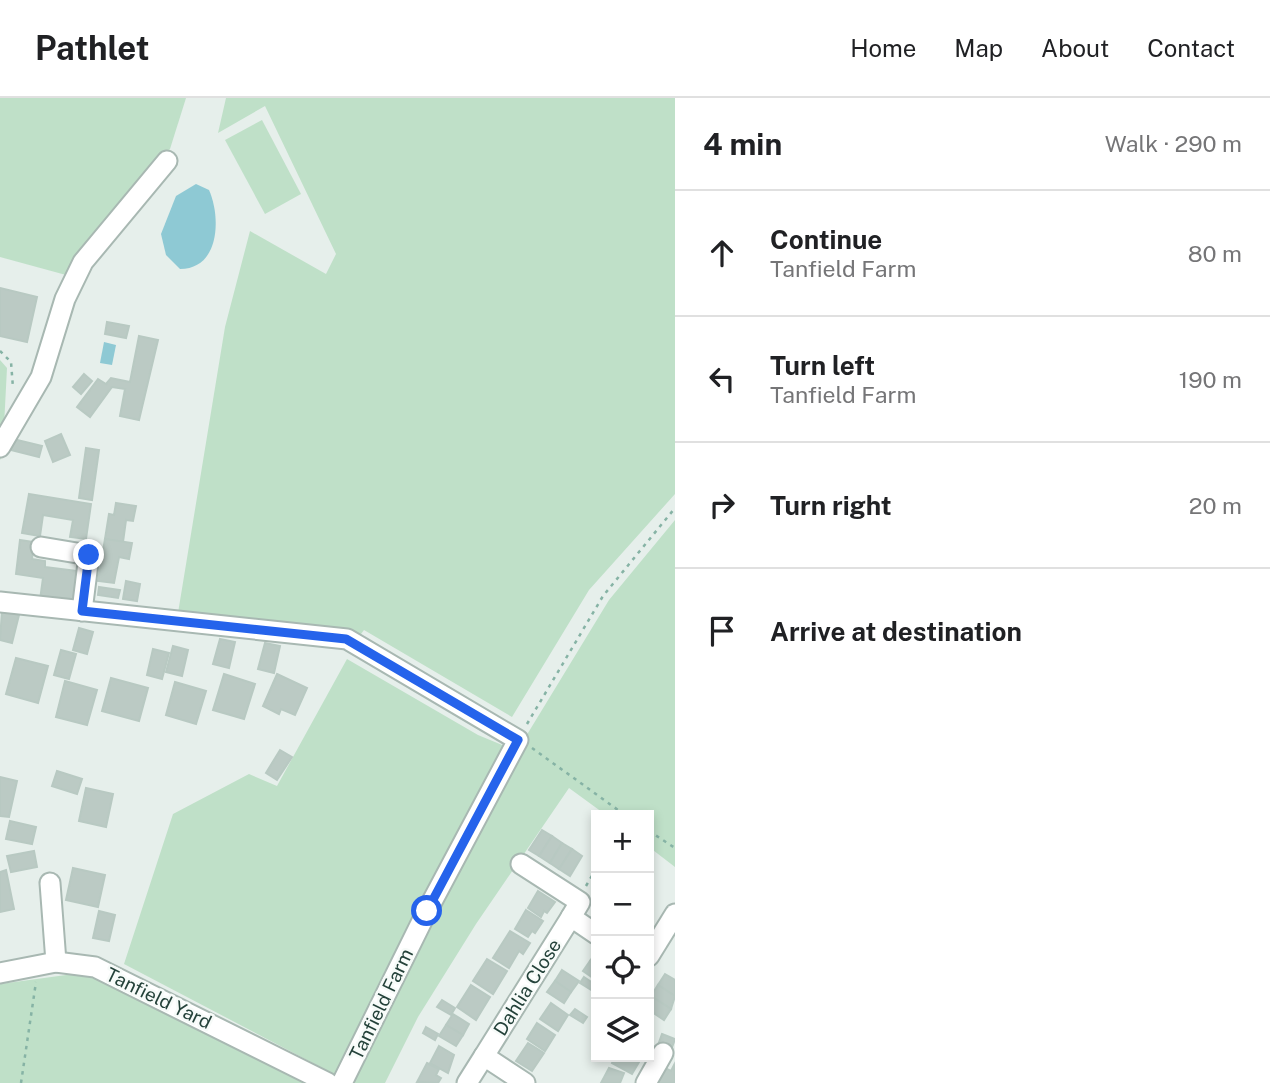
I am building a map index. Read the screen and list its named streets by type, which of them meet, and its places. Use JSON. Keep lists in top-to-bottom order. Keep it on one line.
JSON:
{"streets":{"street":["Dahlia Close","Tanfield Yard","Tanfield Farm"]},"page":{"header":"Pathlet","nav":["Home","Map","About","Contact"],"heading":["4 min","Walk · 290 m"],"list":[["Continue","Tanfield Farm","80 m"],["Turn left","Tanfield Farm","190 m"],["Turn right","20 m"],"Arrive at destination"],"map_buttons":["+","−"]}}
